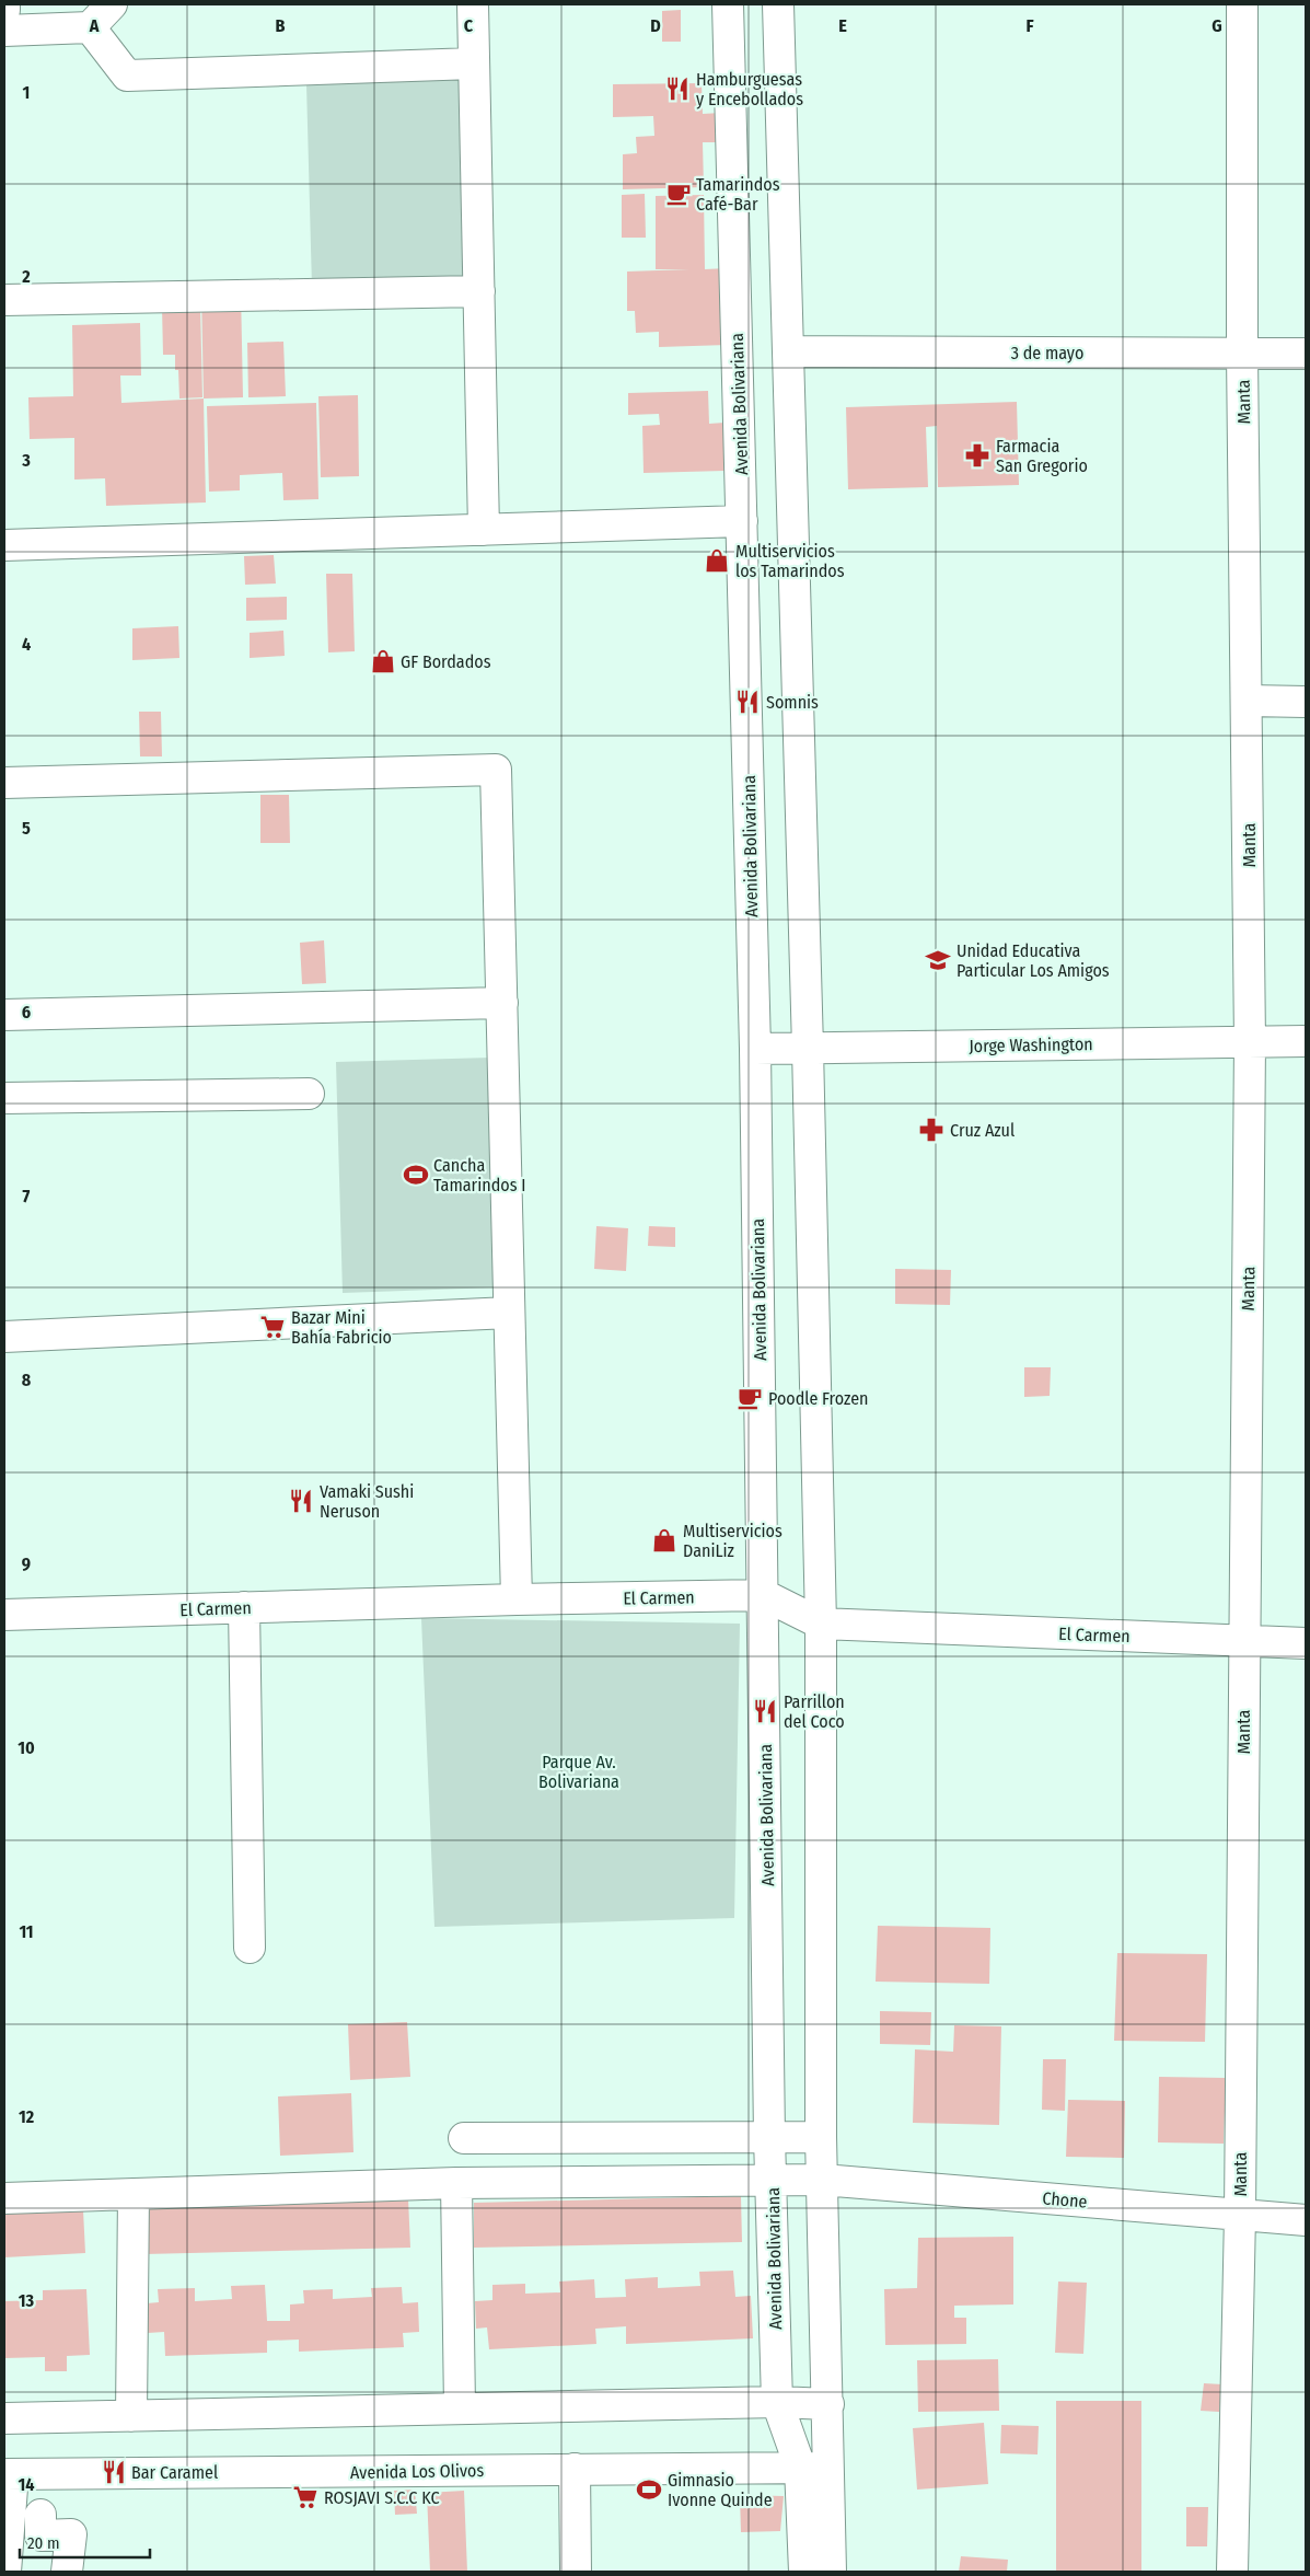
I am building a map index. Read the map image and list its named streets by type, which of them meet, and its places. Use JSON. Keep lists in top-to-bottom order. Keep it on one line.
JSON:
{"streets":{"street":["3 de mayo","Manta","Avenida Bolivariana","Jorge Washington","El Carmen","Chone","Avenida Los Olivos"]},"crossings":[["3 de mayo","Manta"],["3 de mayo","Avenida Bolivariana"],["Manta","Jorge Washington"],["Manta","El Carmen"],["Manta","Chone"],["Avenida Bolivariana","Jorge Washington"],["Avenida Bolivariana","El Carmen"],["Avenida Bolivariana","Chone"],["Avenida Bolivariana","Avenida Los Olivos"]],"parks":["Parque Av. Bolivariana"],"places":{"restaurant":["Hamburguesas y Encebollados","Somnis","Vamaki Sushi Neruson","Parrillon del Coco","Bar Caramel"],"cafe":["Tamarindos Café-Bar","Poodle Frozen"],"pharmacy":["Farmacia San Gregorio","Cruz Azul"],"shop":["Multiservicios los Tamarindos","GF Bordados","Multiservicios DaniLiz"],"school or university":["Unidad Educativa Particular Los Amigos"],"sports":["Cancha Tamarindos I","Gimnasio Ivonne Quinde"],"supermarket":["Bazar Mini Bahía Fabricio","ROSJAVI S.C.C KC"]},"scale_bar":"20 m","grid":{"columns":["A","B","C","D","E","F","G"],"rows":["1","2","3","4","5","6","7","8","9","10","11","12","13","14"]}}
